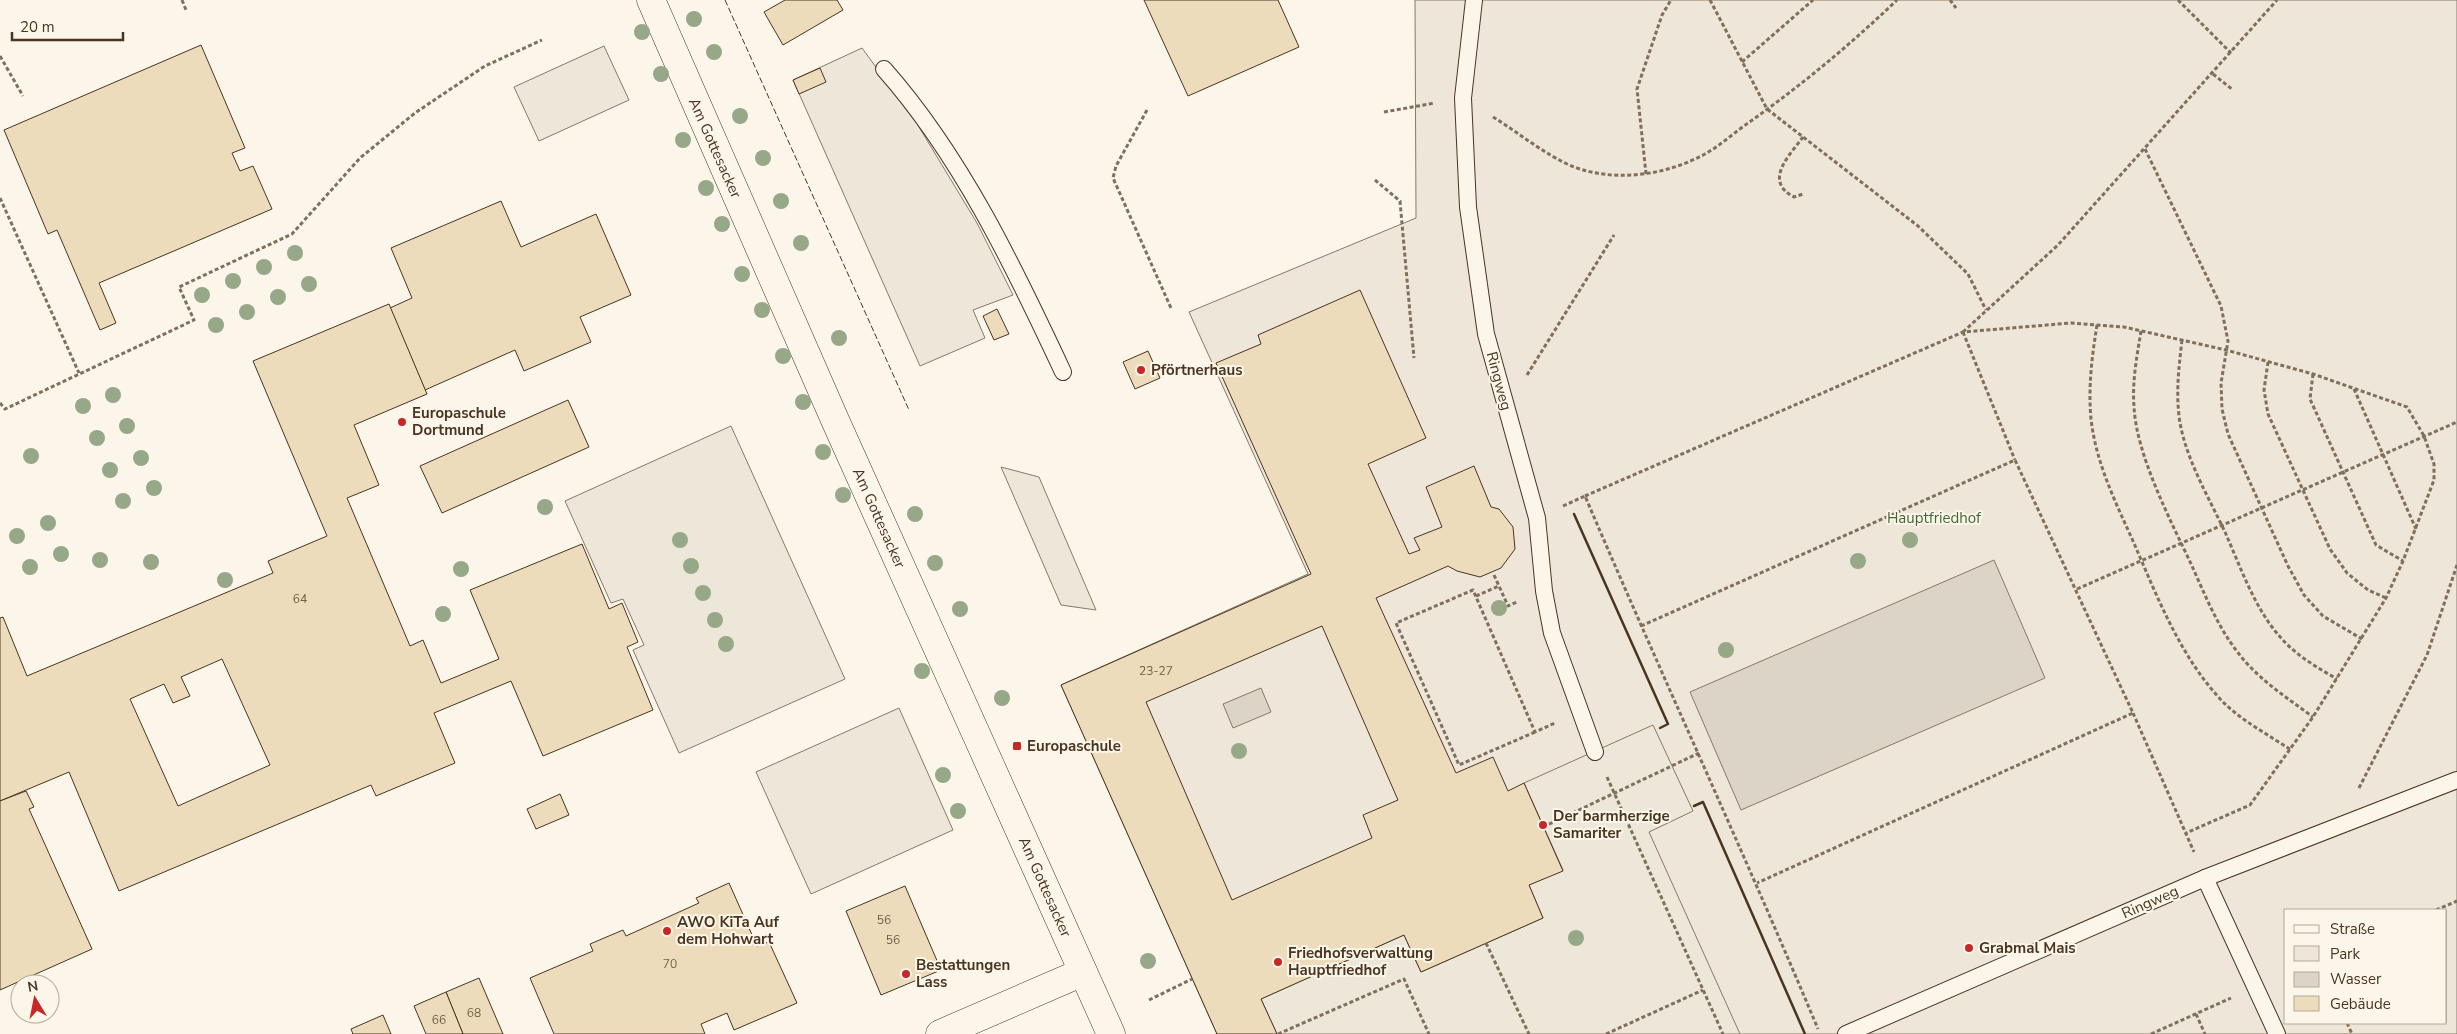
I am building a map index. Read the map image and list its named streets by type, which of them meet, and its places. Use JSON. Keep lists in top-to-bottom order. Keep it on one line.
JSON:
{"streets":{"street":["Am Gottesacker"],"lane":["Ringweg"]},"parks":["Hauptfriedhof"],"places":{"other":["Pförtnerhaus","Europaschule Dortmund","Der barmherzige Samariter","AWO KiTa Auf dem Hohwart","Grabmal Mais","Friedhofsverwaltung Hauptfriedhof","Bestattungen Lass"],"transit":["Europaschule"]},"house_numbers":["64","23-27","56","56","70","68","66"],"legend":["Straße","Park","Wasser","Gebäude"],"scale_bar":"20 m","north":"top"}
